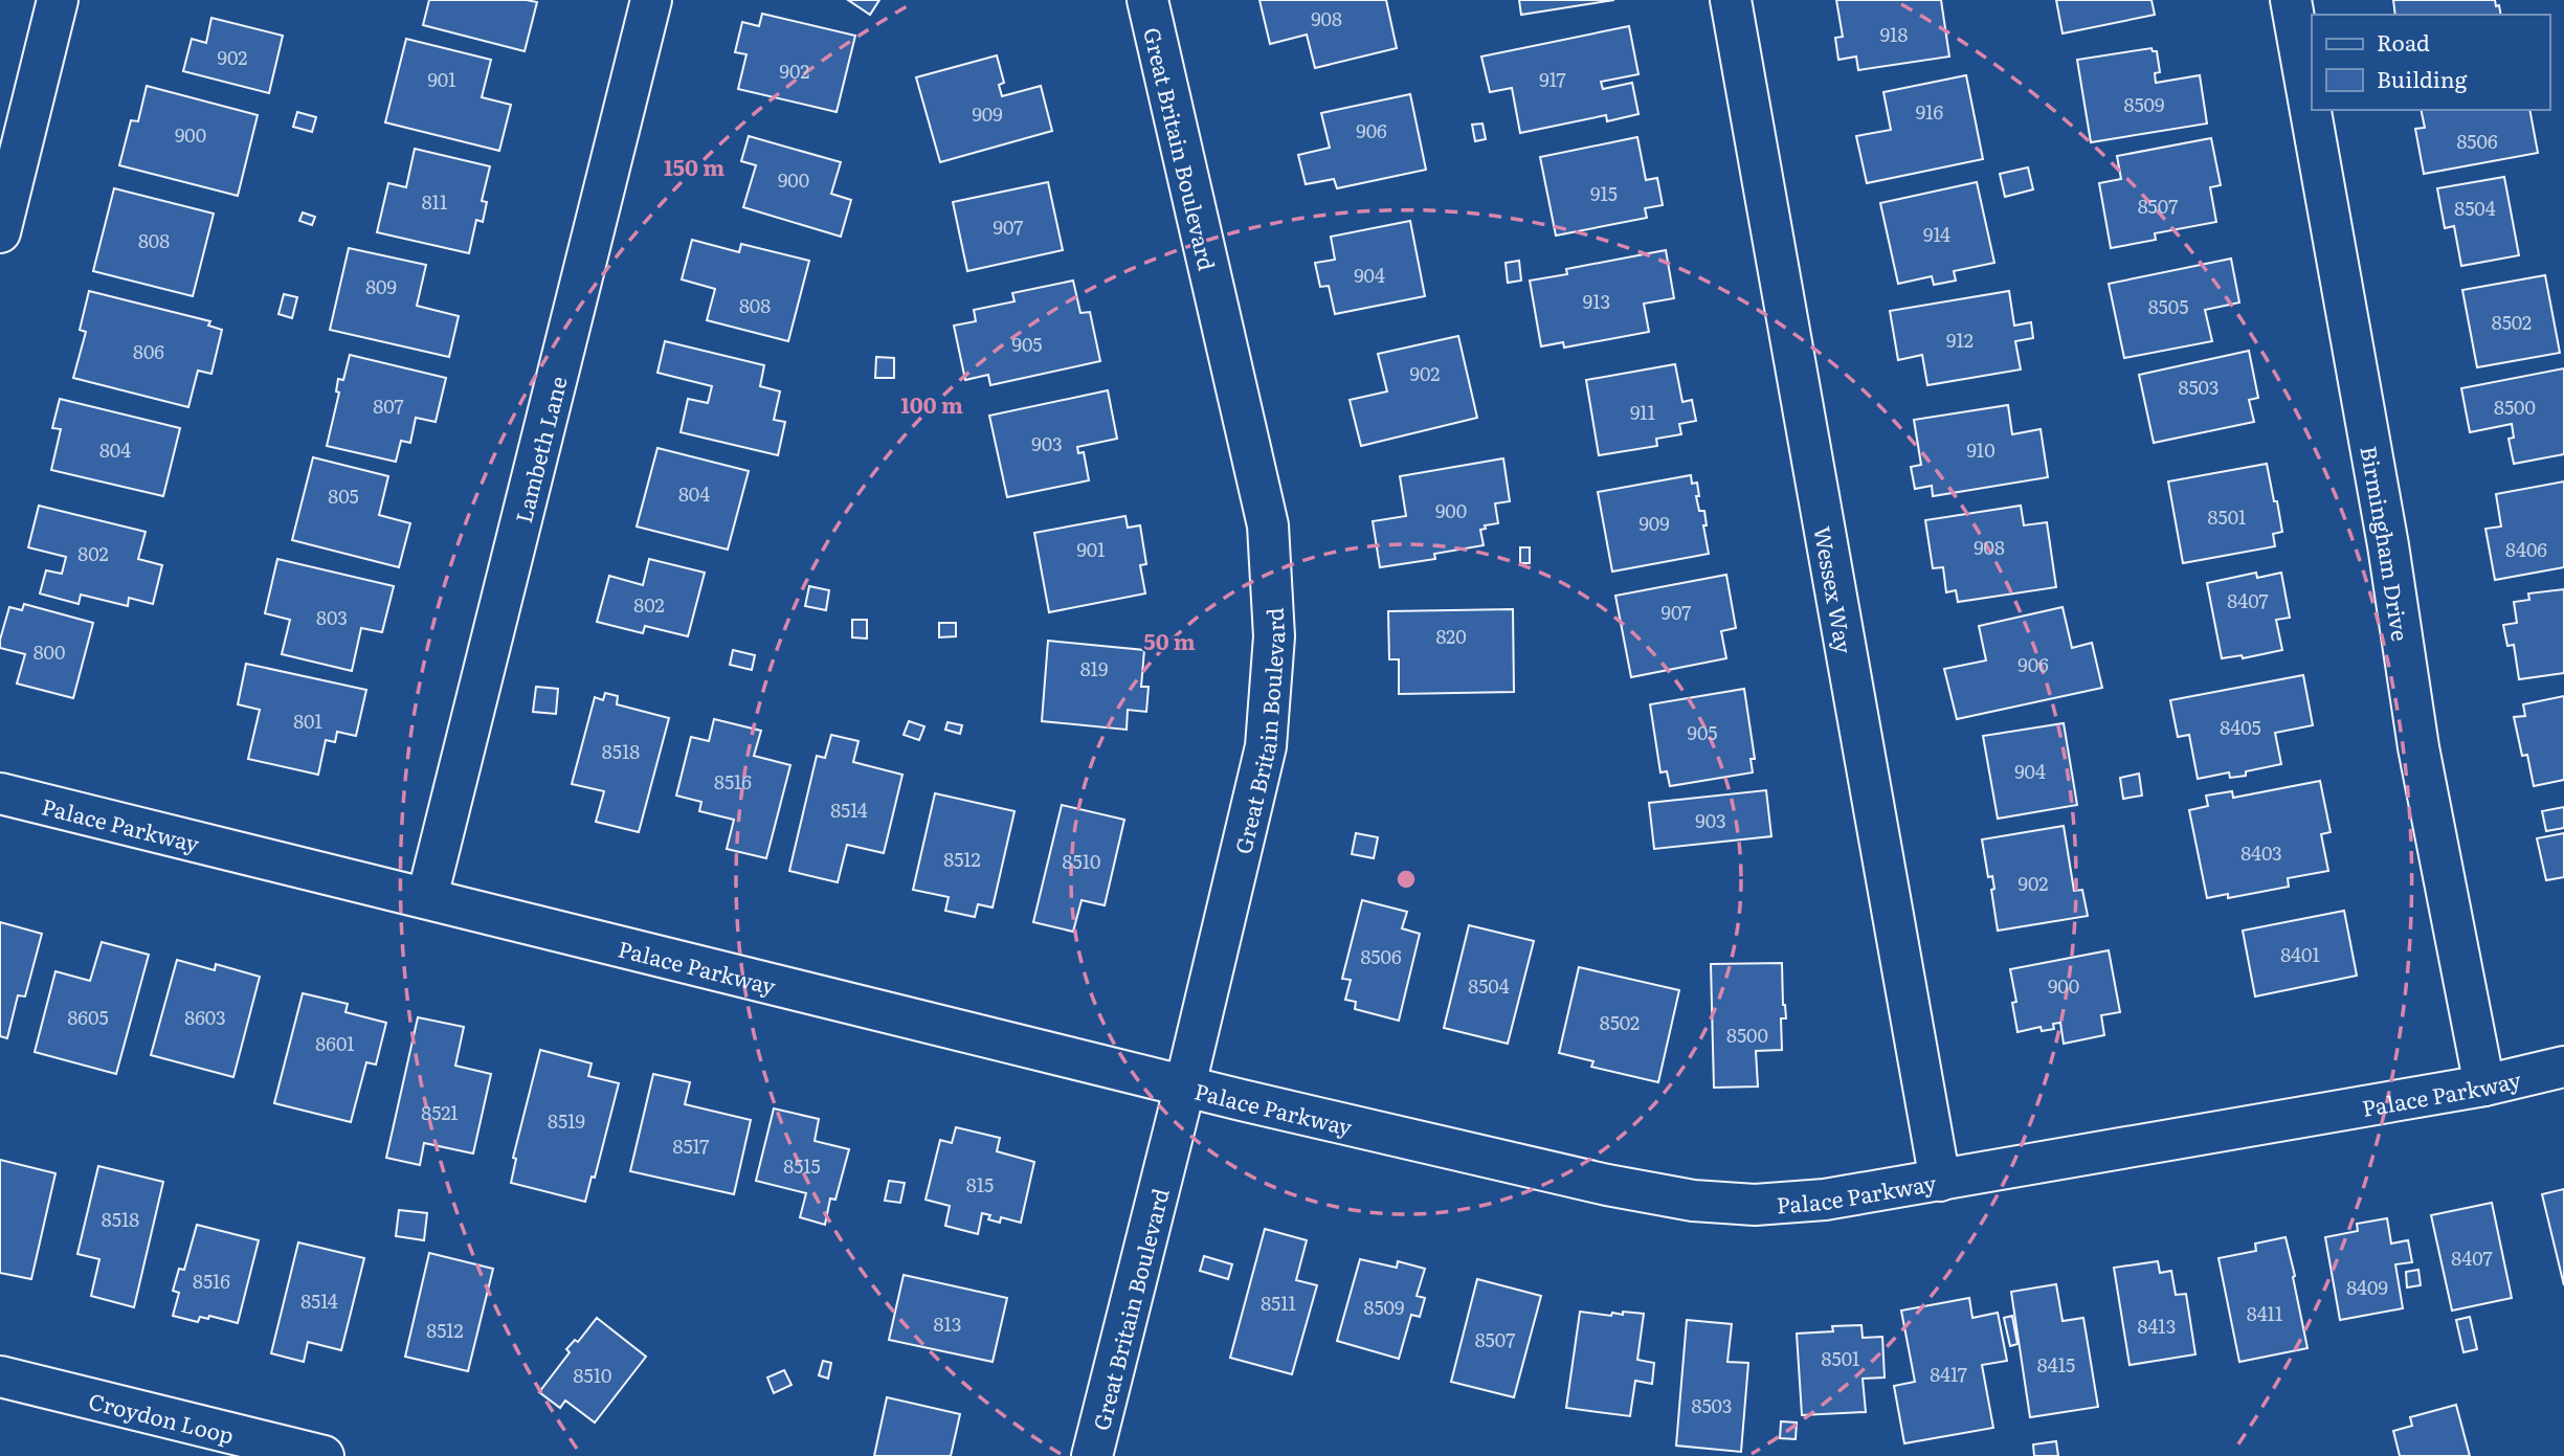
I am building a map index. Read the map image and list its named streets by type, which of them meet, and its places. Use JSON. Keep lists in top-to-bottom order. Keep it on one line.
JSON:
{"streets":{"street":["Great Britain Boulevard","Lambeth Lane","Birmingham Drive","Wessex Way","Palace Parkway","Croydon Loop"]},"crossings":[["Great Britain Boulevard","Palace Parkway"],["Lambeth Lane","Palace Parkway"],["Birmingham Drive","Palace Parkway"],["Wessex Way","Palace Parkway"]],"house_numbers":["908","918","902","902","901","917","8509","916","909","906","900","8506","900","915","811","8507","8504","907","914","808","904","809","913","808","8505","8502","912","905","806","902","8503","807","8500","911","903","804","910","804","805","900","8501","909","908","901","8406","802","8407","802","907","803","820","800","906","819","801","8405","905","8518","904","8516","8514","903","8403","8512","8510","902","8401","8506","8504","900","8605","8603","8502","8500","8601","8521","8519","8517","8515","815","8518","8407","8516","8409","8514","8511","8509","8411","813","8413","8512","8507","8501","8415","8417","8510","8503"],"legend":["Road","Building"],"rings":["150 m","100 m","50 m"]}
